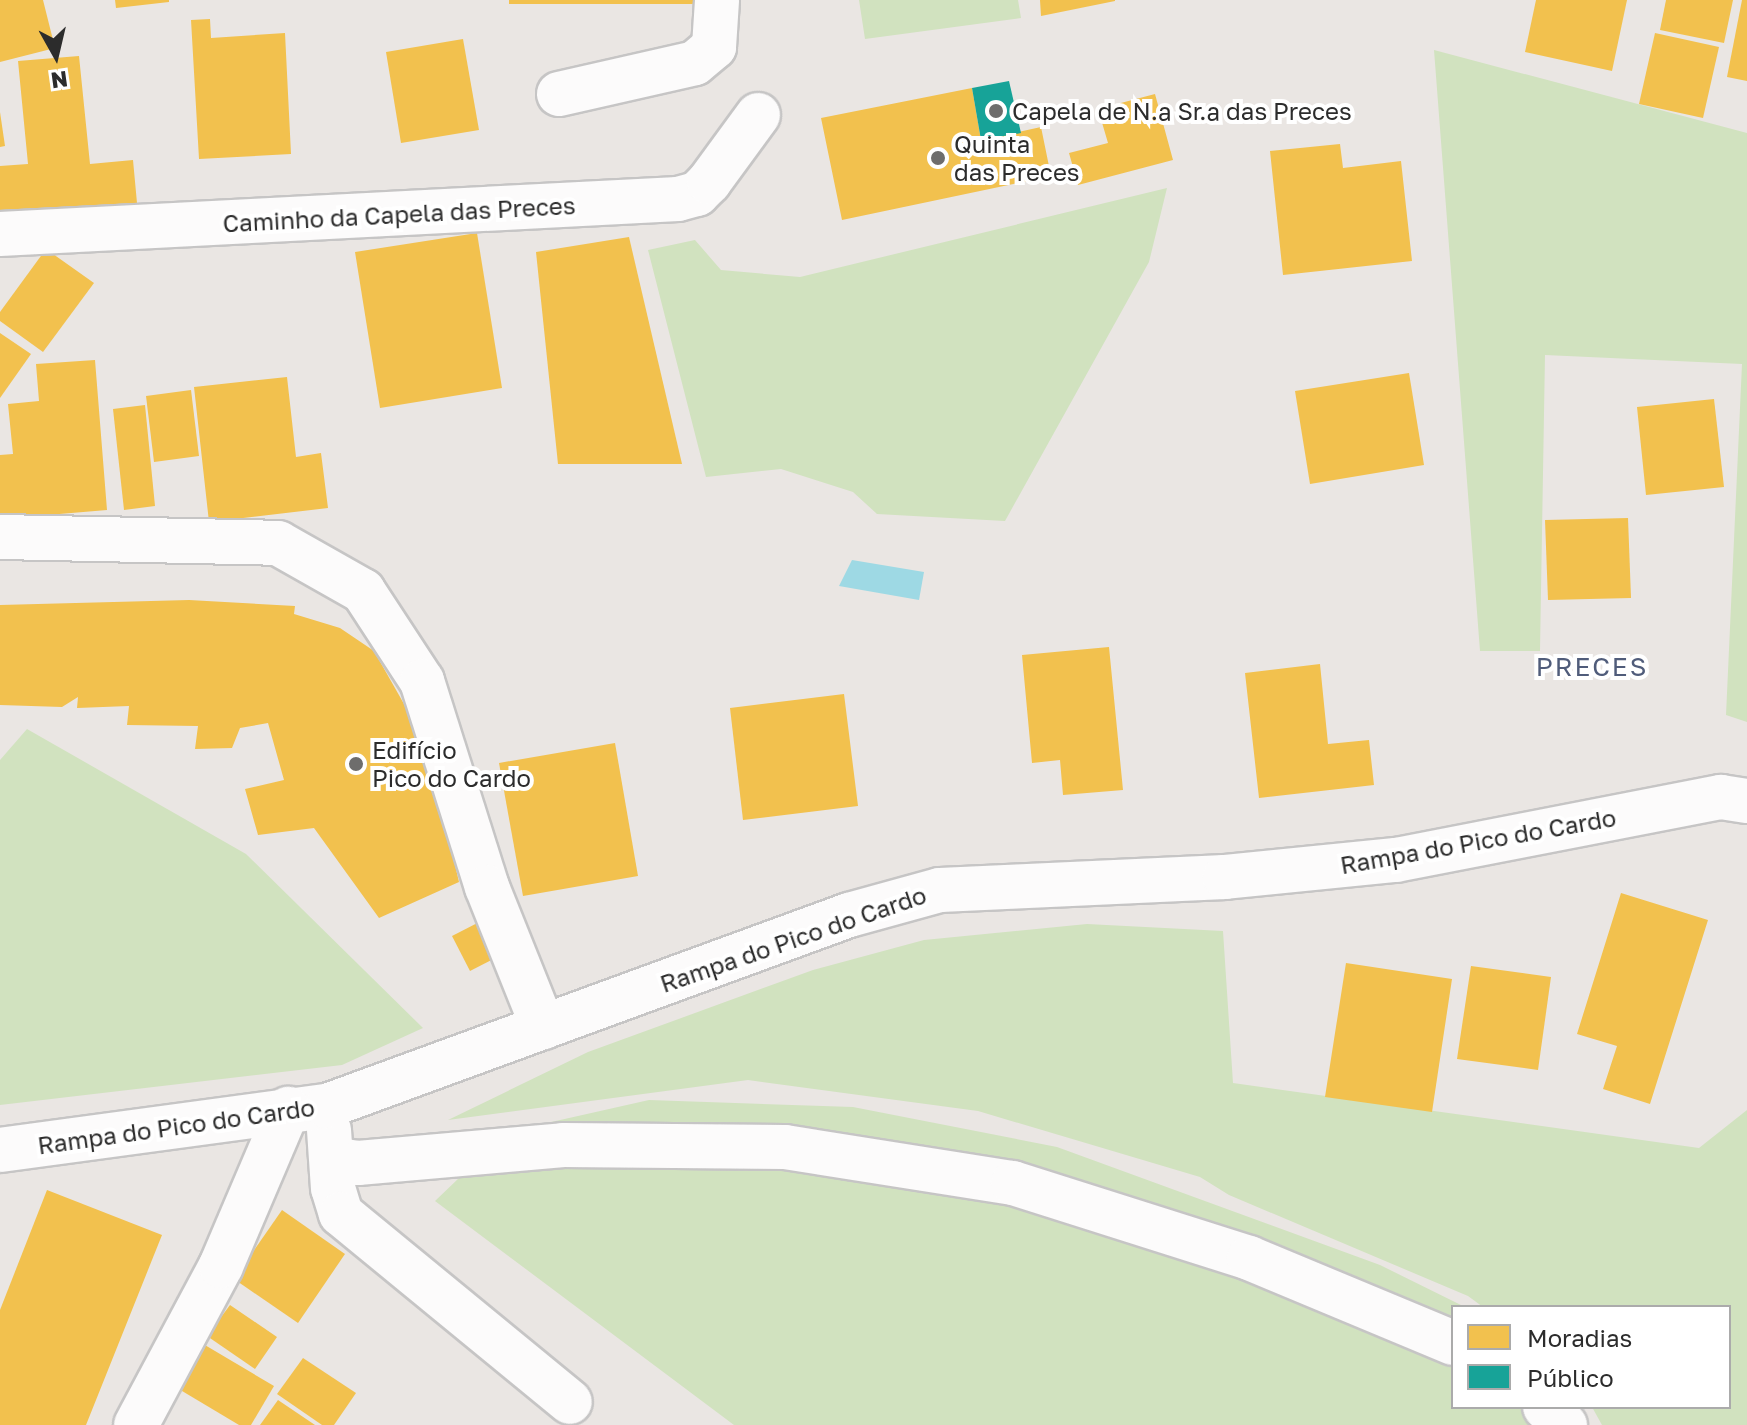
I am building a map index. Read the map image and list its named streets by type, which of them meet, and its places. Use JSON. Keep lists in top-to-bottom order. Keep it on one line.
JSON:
{"streets":{"street":["Caminho da Capela das Preces","Rampa do Pico do Cardo"]},"districts":["PRECES"],"places":["Capela de N.ª Sr.ª das Preces","Quinta das Preces","Edifício Pico do Cardo"],"legend":["Moradias","Público"],"north":"bottom"}
